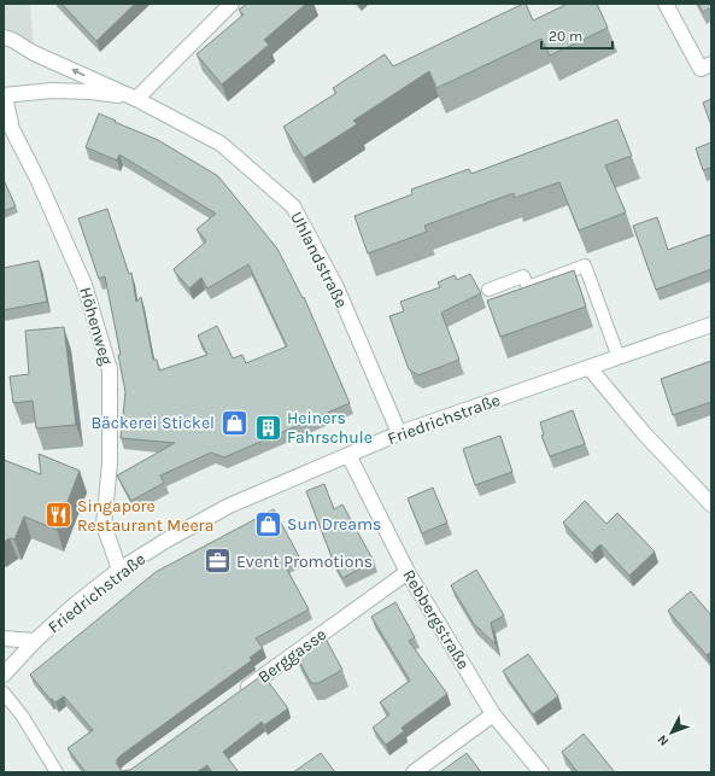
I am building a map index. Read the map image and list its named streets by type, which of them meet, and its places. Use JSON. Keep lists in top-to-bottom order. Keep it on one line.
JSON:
{"streets":{"street":["Uhlandstraße","Höhenweg","Friedrichstraße","Rebbergstraße","Berggasse"]},"crossings":[["Uhlandstraße","Höhenweg"],["Uhlandstraße","Friedrichstraße"],["Höhenweg","Friedrichstraße"],["Friedrichstraße","Rebbergstraße"],["Rebbergstraße","Berggasse"]],"places":{"shop":["Bäckerei Stickel","Sun Dreams"],"building":["Heiners Fahrschule"],"restaurant":["Singapore Restaurant Meera"],"office":["Event Promotions"]},"scale_bar":"20 m","north":"bottom left"}
